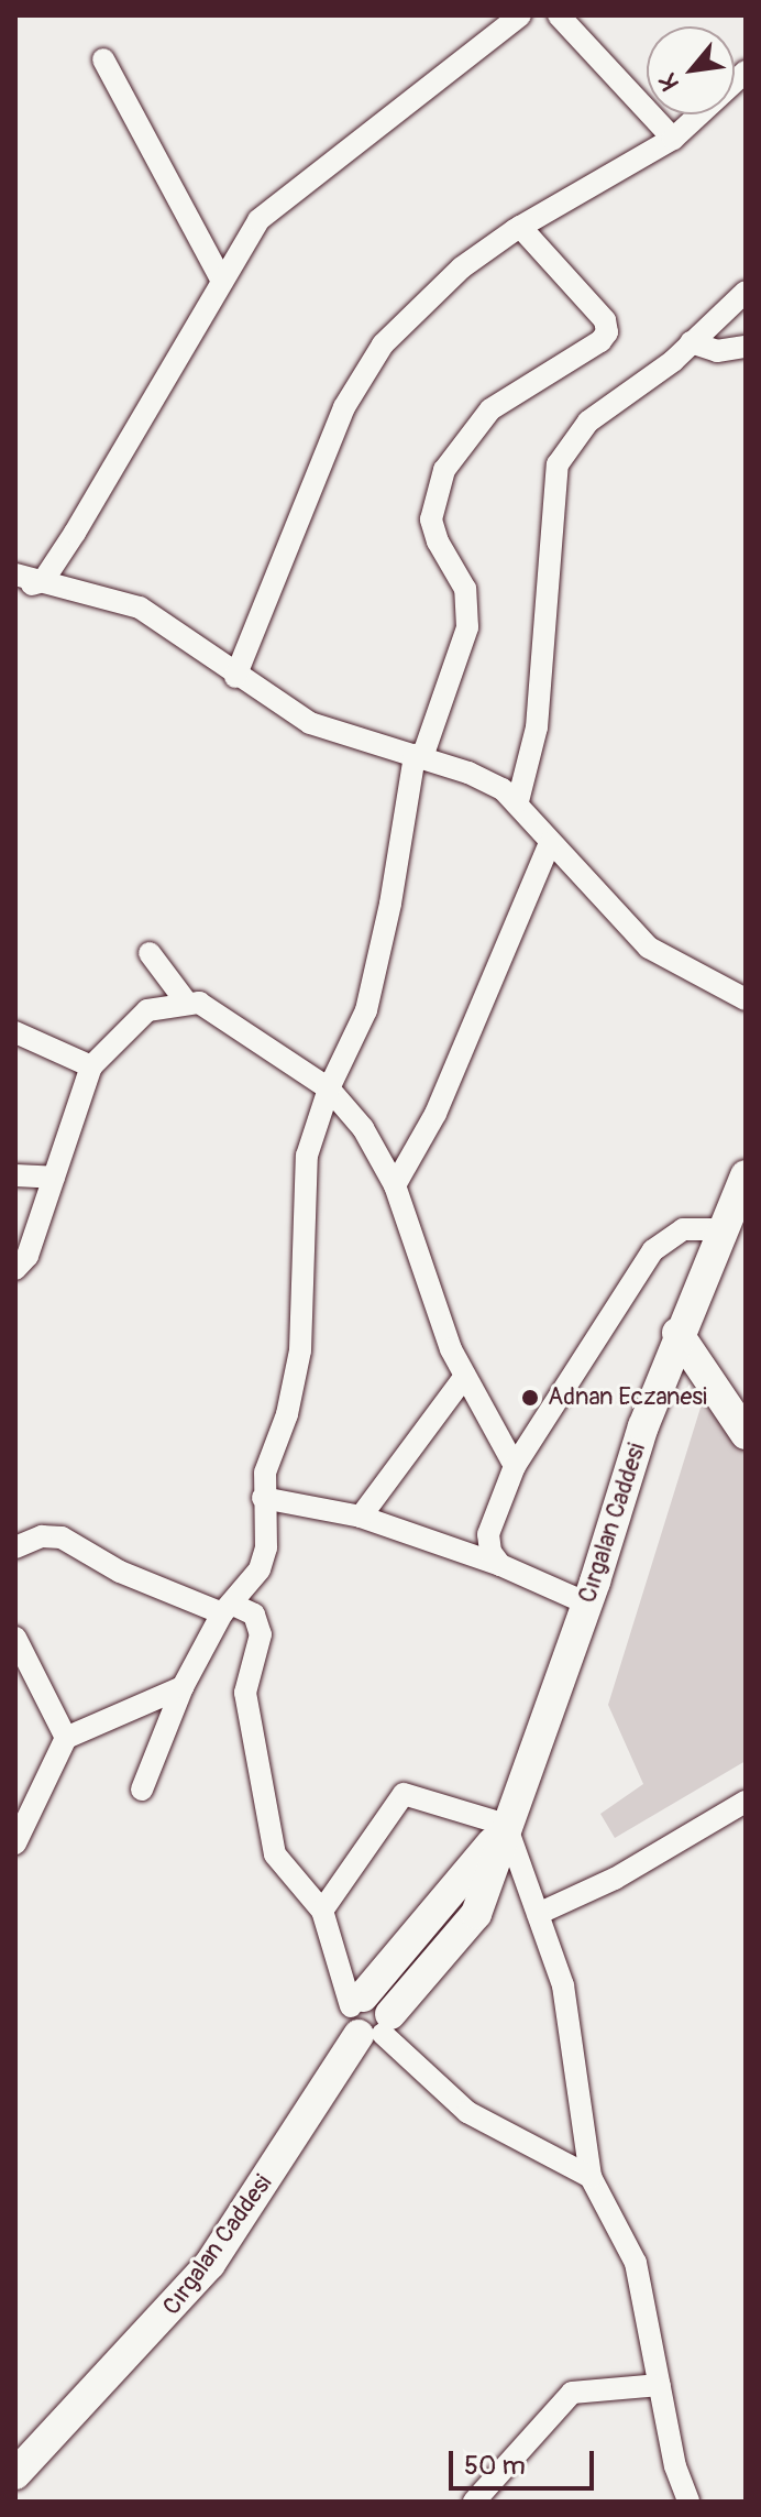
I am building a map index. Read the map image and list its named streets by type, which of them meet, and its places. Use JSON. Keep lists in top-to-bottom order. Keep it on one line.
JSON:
{"streets":{"street":["Cırgalan Caddesi"]},"places":["Adnan Eczanesi"],"scale_bar":"50 m","north":"bottom left"}
